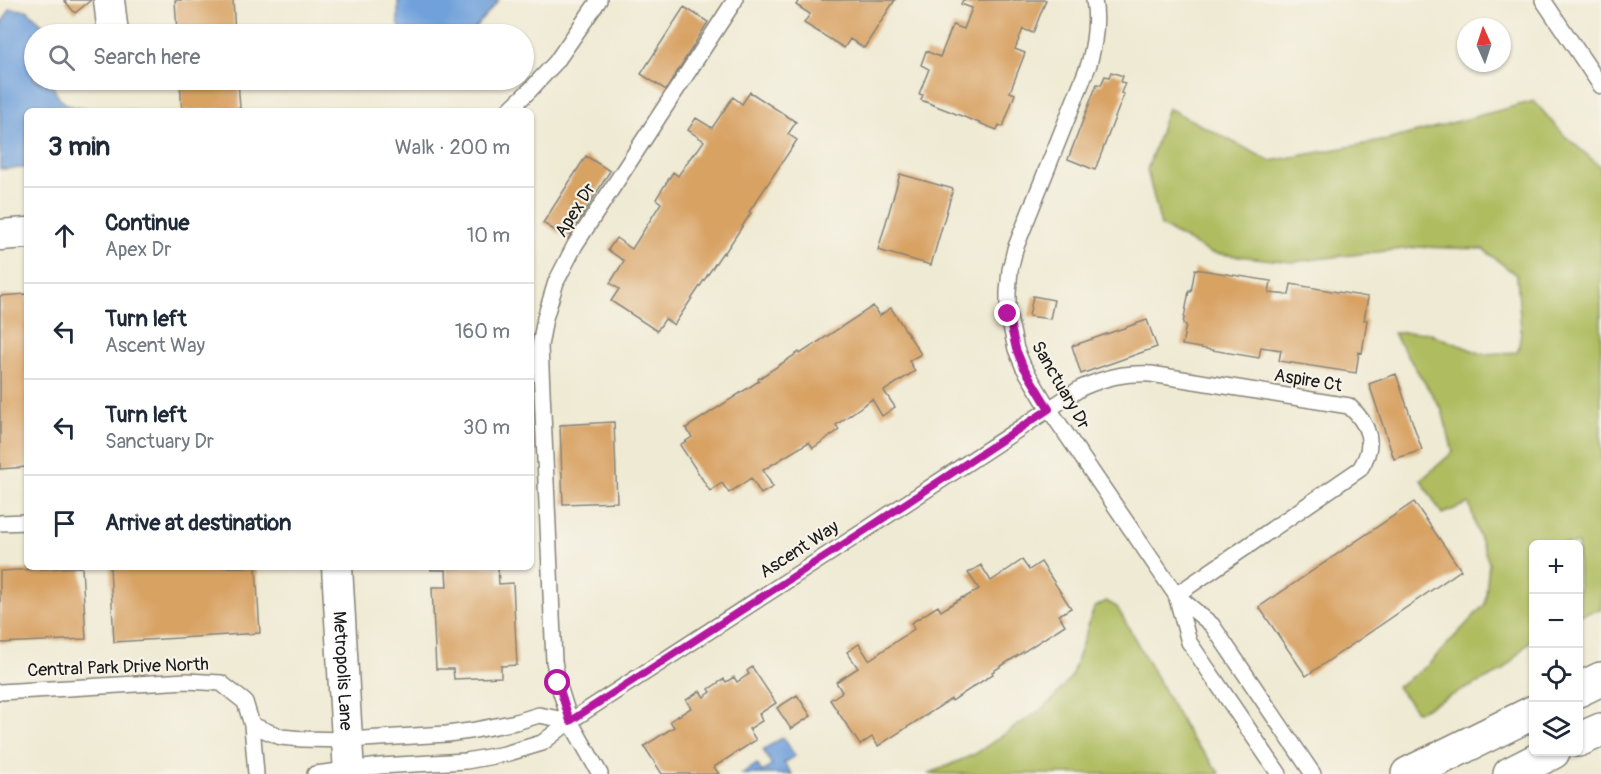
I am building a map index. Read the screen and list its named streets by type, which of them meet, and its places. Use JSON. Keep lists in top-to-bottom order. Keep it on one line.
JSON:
{"streets":{"street":["Metropolis Lane"],"lane":["Apex Dr","Aspire Ct","Sanctuary Dr","Ascent Way","Central Park Drive North"]},"crossings":[["Apex Dr","Ascent Way"],["Aspire Ct","Sanctuary Dr"],["Aspire Ct","Ascent Way"],["Sanctuary Dr","Ascent Way"],["Ascent Way","Metropolis Lane"]],"north":"top","page":{"search":"Search here","heading":["3 min","Walk · 200 m"],"list":[["Continue","Apex Dr","10 m"],["Turn left","Ascent Way","160 m"],["Turn left","Sanctuary Dr","30 m"],"Arrive at destination"],"map_buttons":["+","−"]}}
